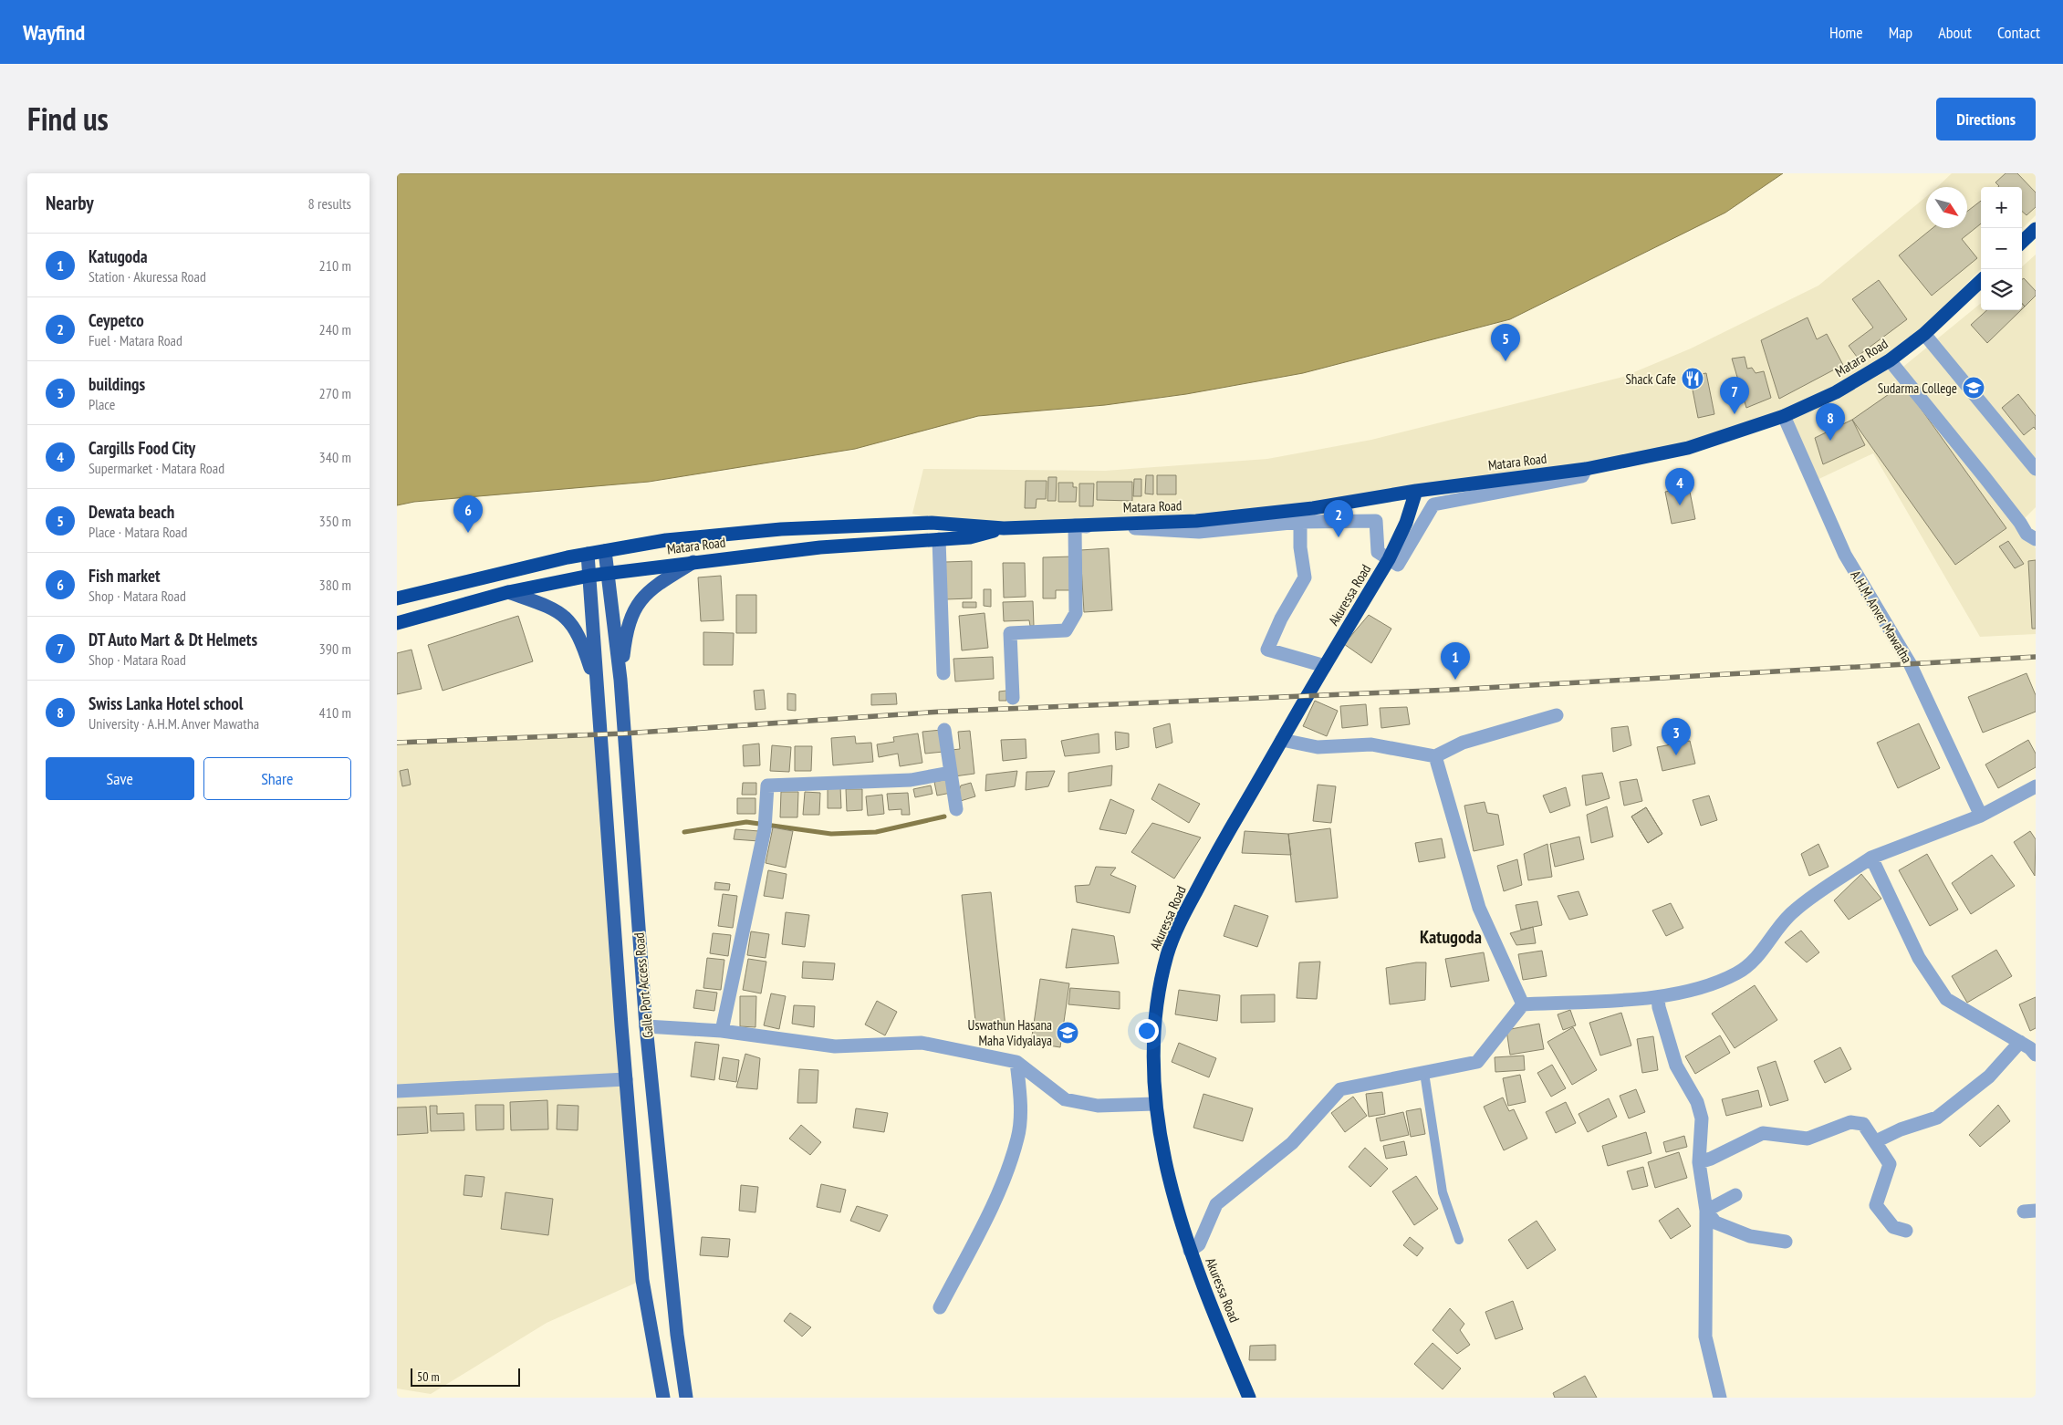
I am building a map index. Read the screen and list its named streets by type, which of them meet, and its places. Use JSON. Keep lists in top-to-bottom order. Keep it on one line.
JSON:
{"streets":{"highway":["Matara Road","Akuressa Road"],"main road":["Galle Port Access Road"],"street":["A.H.M. Anver Mawatha"]},"crossings":[["Matara Road","Akuressa Road"],["Matara Road","A.H.M. Anver Mawatha"],["Matara Road","Galle Port Access Road"]],"districts":["Katugoda"],"places":{"restaurant":["Shack Cafe"],"school or university":["Sudarma College","Uswathun Hasana Maha Vidyalaya"]},"scale_bar":"50 m","north":"bottom right","page":{"header":"Wayfind","nav":["Home","Map","About","Contact"],"title":"Find us","buttons":["Directions",["Save","Share"]],"heading":["Nearby","8 results"],"map_buttons":["+","−"],"list":[{"mark":"1","name":"Katugoda","note":"Station · Akuressa Road","value":"210 m"},{"mark":"2","name":"Ceypetco","note":"Fuel · Matara Road","value":"240 m"},{"mark":"3","name":"buildings","note":"Place","value":"270 m"},{"mark":"4","name":"Cargills Food City","note":"Supermarket · Matara Road","value":"340 m"},{"mark":"5","name":"Dewata beach","note":"Place · Matara Road","value":"350 m"},{"mark":"6","name":"Fish market","note":"Shop · Matara Road","value":"380 m"},{"mark":"7","name":"DT Auto Mart & Dt Helmets","note":"Shop · Matara Road","value":"390 m"},{"mark":"8","name":"Swiss Lanka Hotel school","note":"University · A.H.M. Anver Mawatha","value":"410 m"}],"pins":["5","7","8","4","6","2","1","3"],"scale":"50 m"}}
